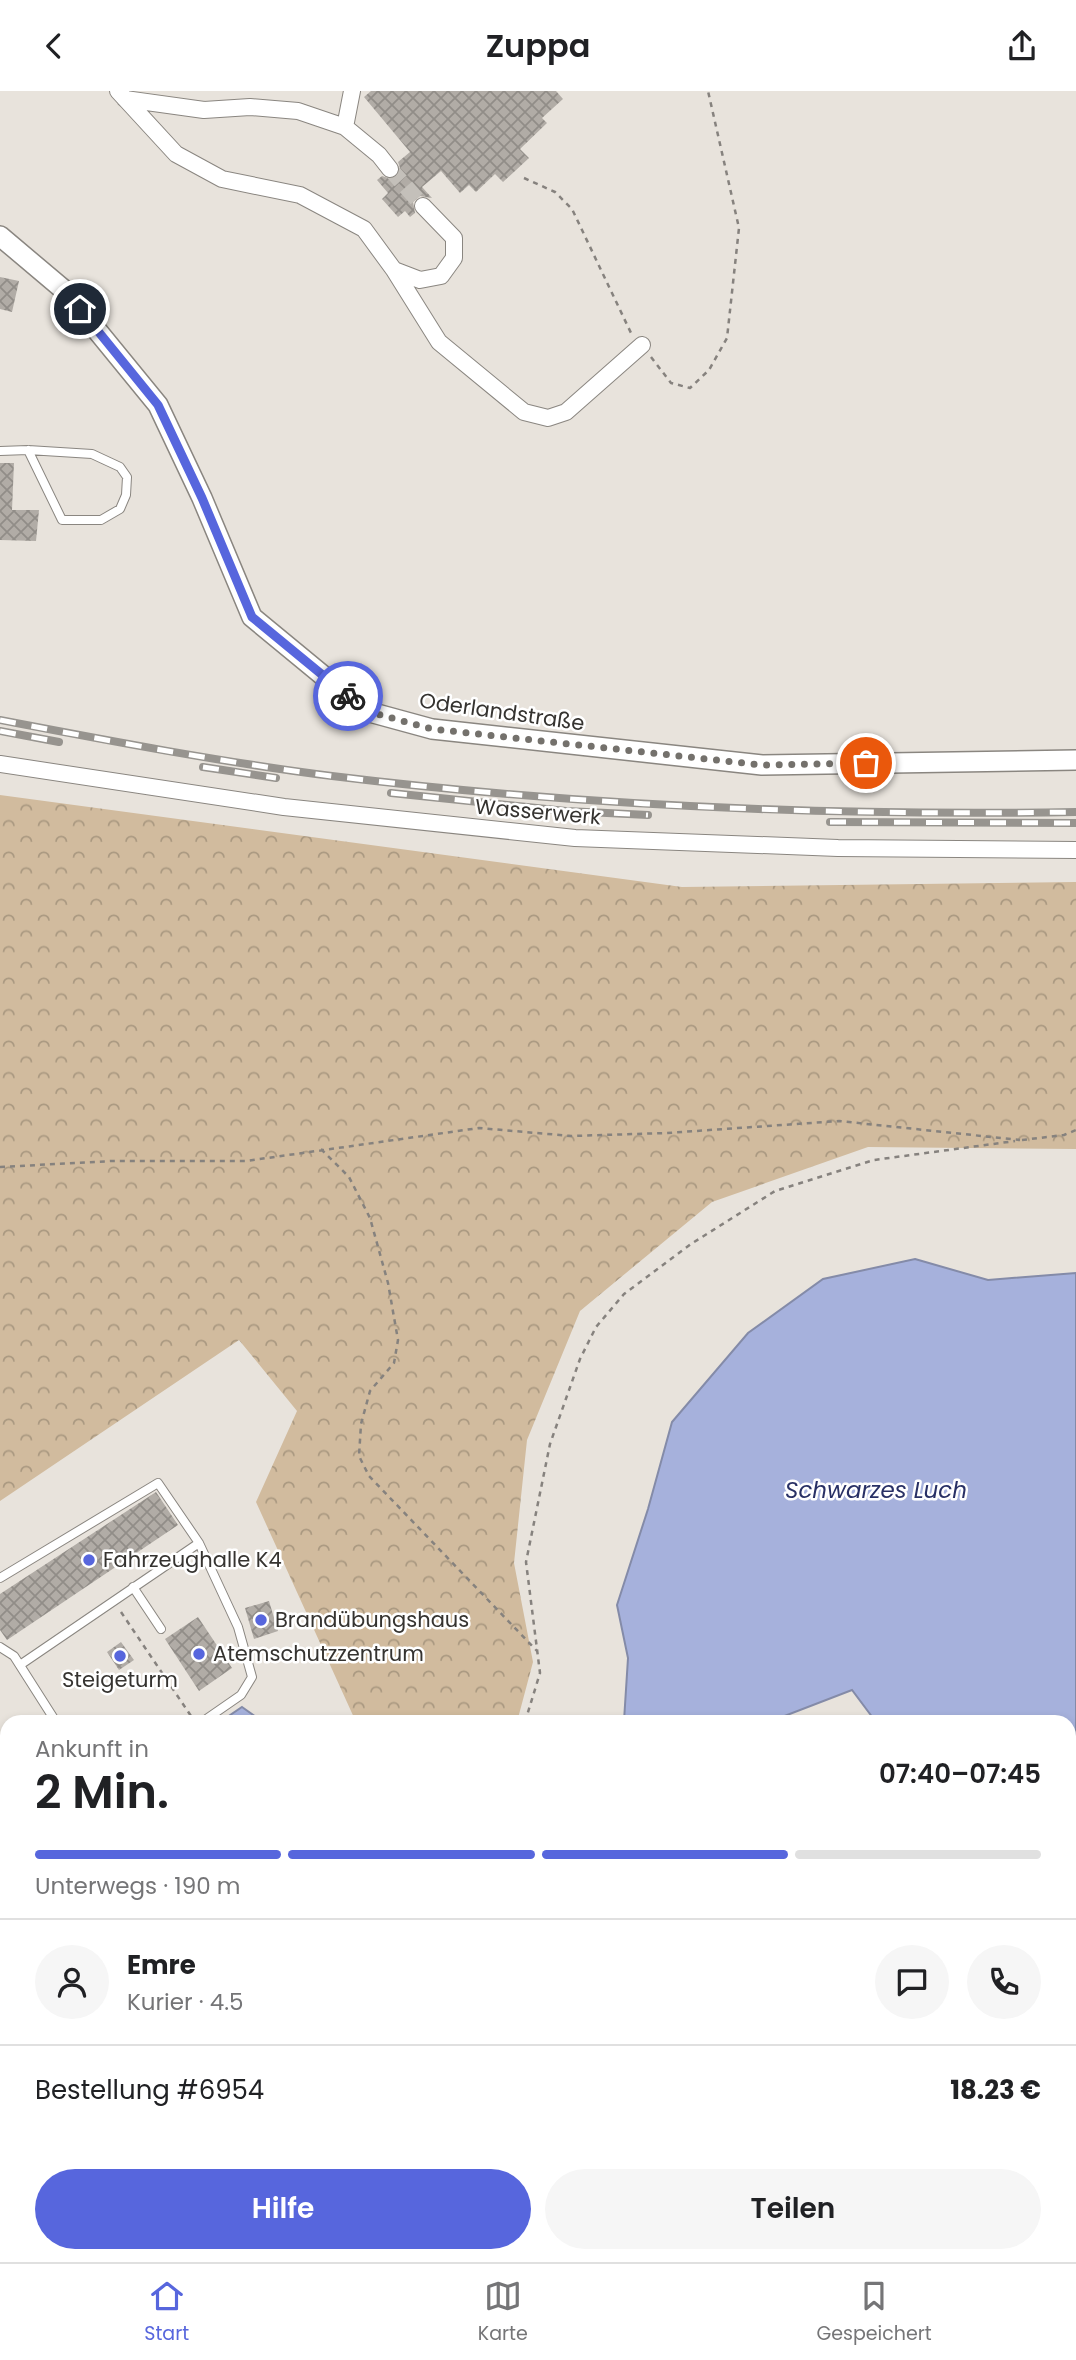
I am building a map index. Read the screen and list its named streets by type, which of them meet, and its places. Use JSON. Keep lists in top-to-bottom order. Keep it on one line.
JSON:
{"streets":{"street":["Oderlandstraße","Wasserwerk"]},"water":["Schwarzes Luch"],"places":["Fahrzeughalle K4","Brandübungshaus","Atemschutzzentrum","Steigeturm"],"page":{"header":"Zuppa","heading":["2 Min.","Ankunft in","07:40–07:45"],"panel":["Emre","Kurier · 4.5","Bestellung #6954","18.23 €"],"bar":"Unterwegs · 190 m","buttons":["Hilfe","Teilen"],"tabs":["Start","Karte","Gespeichert"]}}
